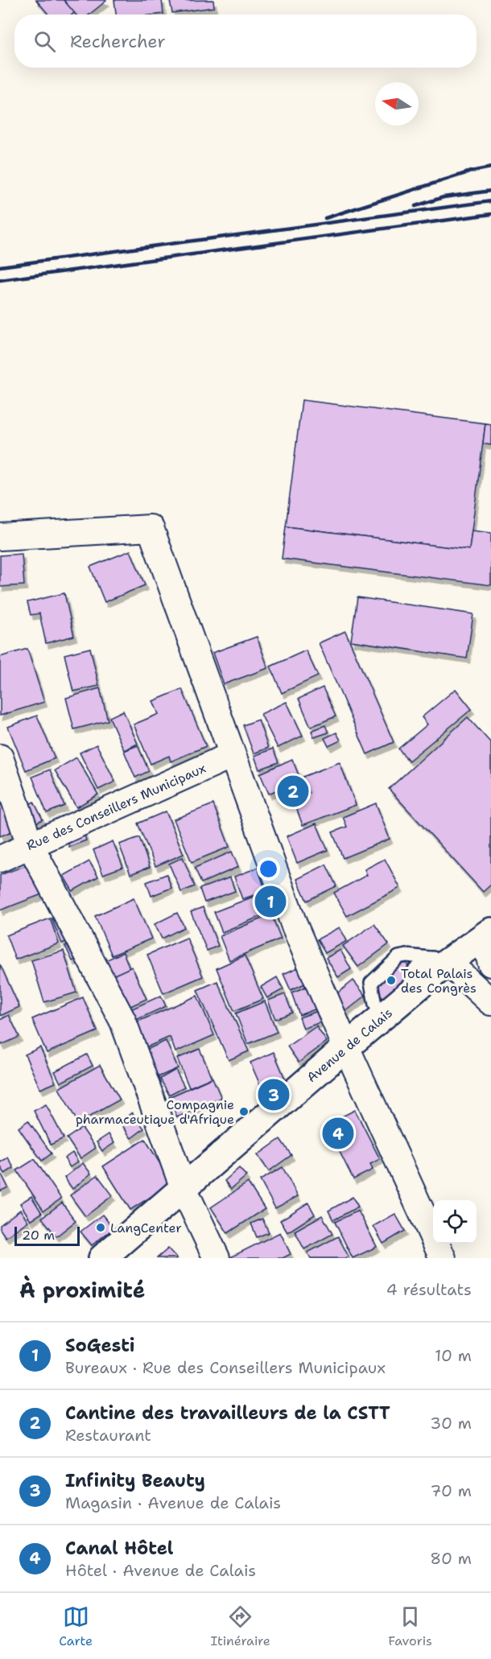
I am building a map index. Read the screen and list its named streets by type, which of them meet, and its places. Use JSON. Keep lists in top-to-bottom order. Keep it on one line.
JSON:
{"streets":{"main road":["Avenue de Calais"],"street":["Rue des Conseillers Municipaux"]},"places":["Total Palais des Congrès","Compagnie pharmaceutique d'Afrique","LangCenter"],"scale_bar":"20 m","north":"left","page":{"search":"Rechercher","pins":["2","1","3","4"],"scale":"20 m","heading":["À proximité","4 résultats"],"list":[{"mark":"1","name":"SoGesti","note":"Bureaux · Rue des Conseillers Municipaux","value":"10 m"},{"mark":"2","name":"Cantine des travailleurs de la CSTT","note":"Restaurant","value":"30 m"},{"mark":"3","name":"Infinity Beauty","note":"Magasin · Avenue de Calais","value":"70 m"},{"mark":"4","name":"Canal Hôtel","note":"Hôtel · Avenue de Calais","value":"80 m"}],"nav":["Carte","Itinéraire","Favoris"]}}
